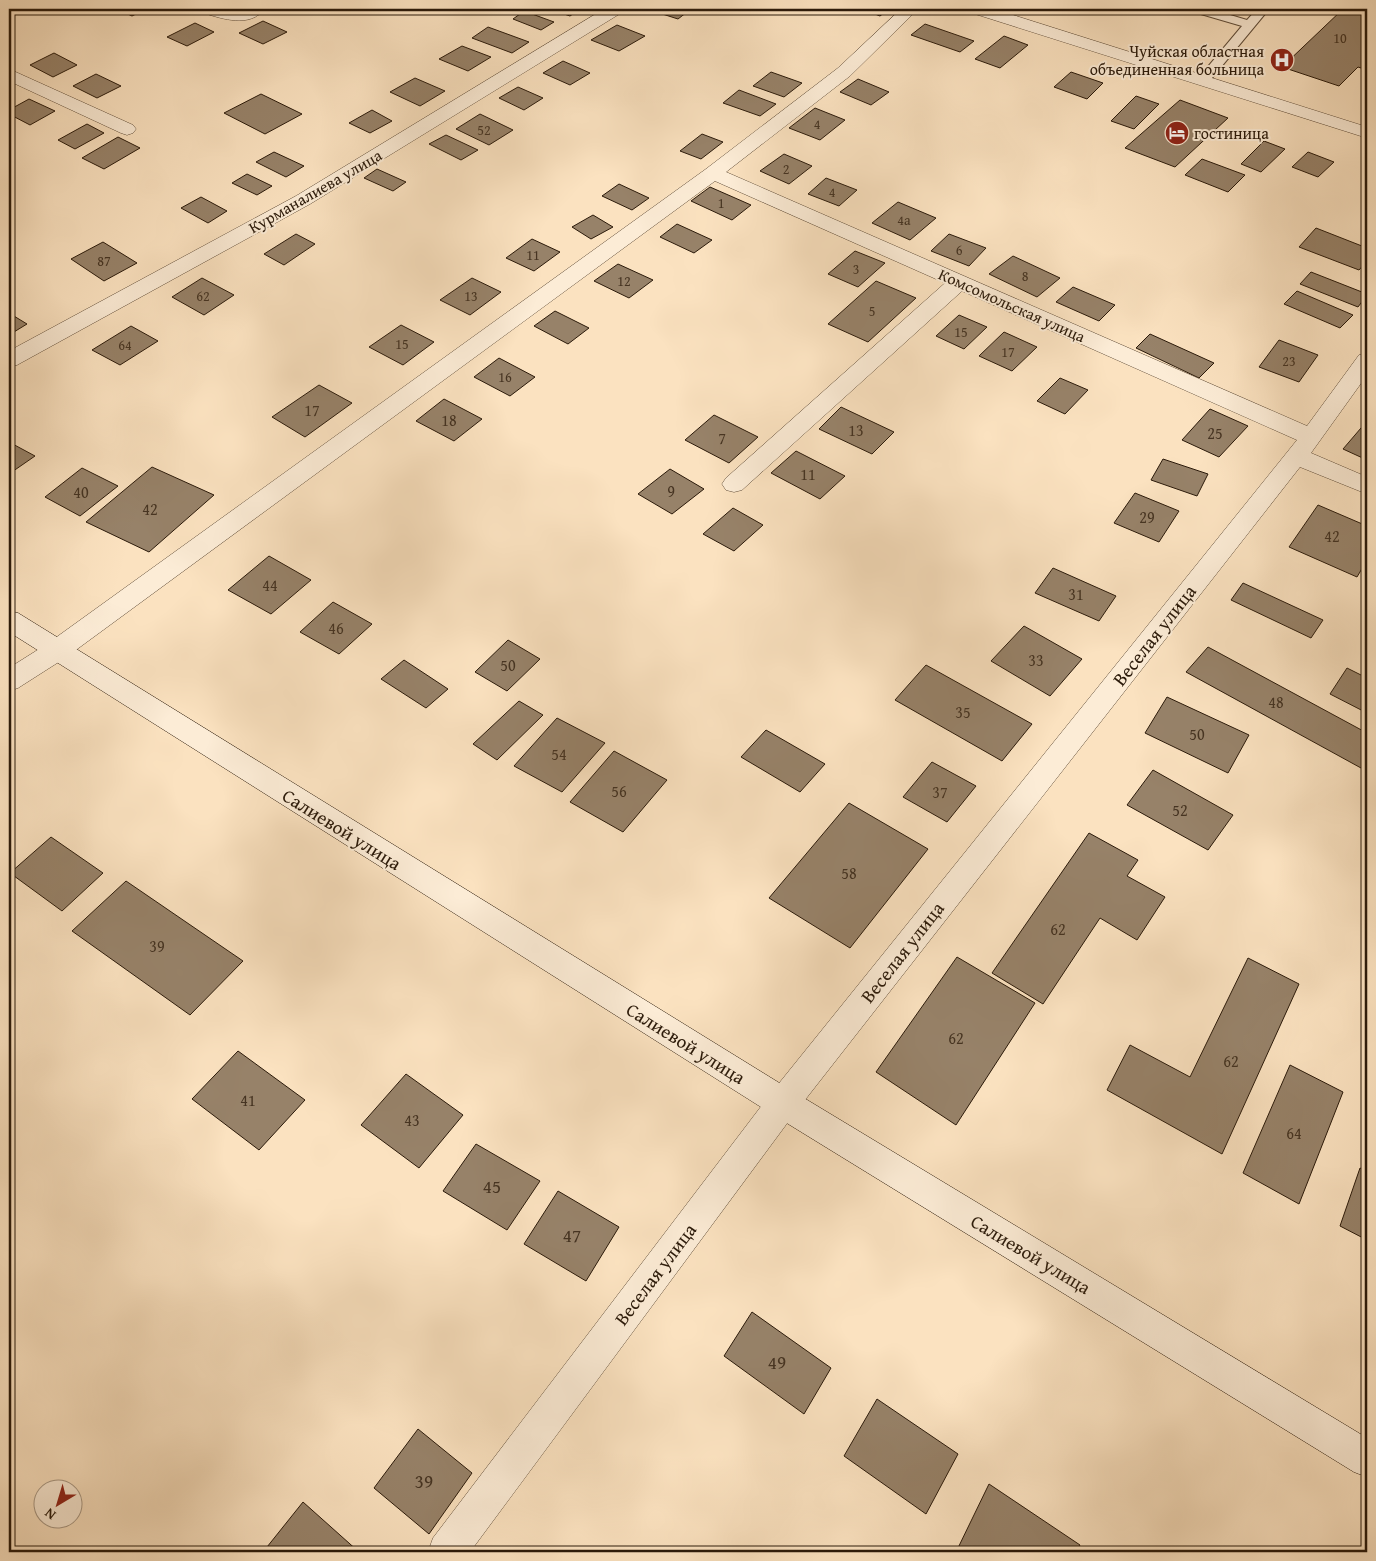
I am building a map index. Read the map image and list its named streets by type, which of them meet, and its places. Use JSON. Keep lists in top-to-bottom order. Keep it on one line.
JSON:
{"streets":{"street":["Курманалиева улица","Комсомольская улица","Веселая улица","Салиевой улица"]},"crossings":[["Комсомольская улица","Веселая улица"],["Веселая улица","Салиевой улица"]],"places":{"hospital":["Чуйская областная объединенная больница"],"hotel":["гостиница"]},"house_numbers":["10","4","52","2","4","1","4a","6","11","87","3","8","12","62","13","5","15","15","64","17","23","16","17","18","13","25","7","11","9","40","42","29","42","44","31","46","33","50","48","35","50","54","56","37","52","58","62","39","62","62","41","43","64","45","47","49","39"],"north":"bottom left"}
